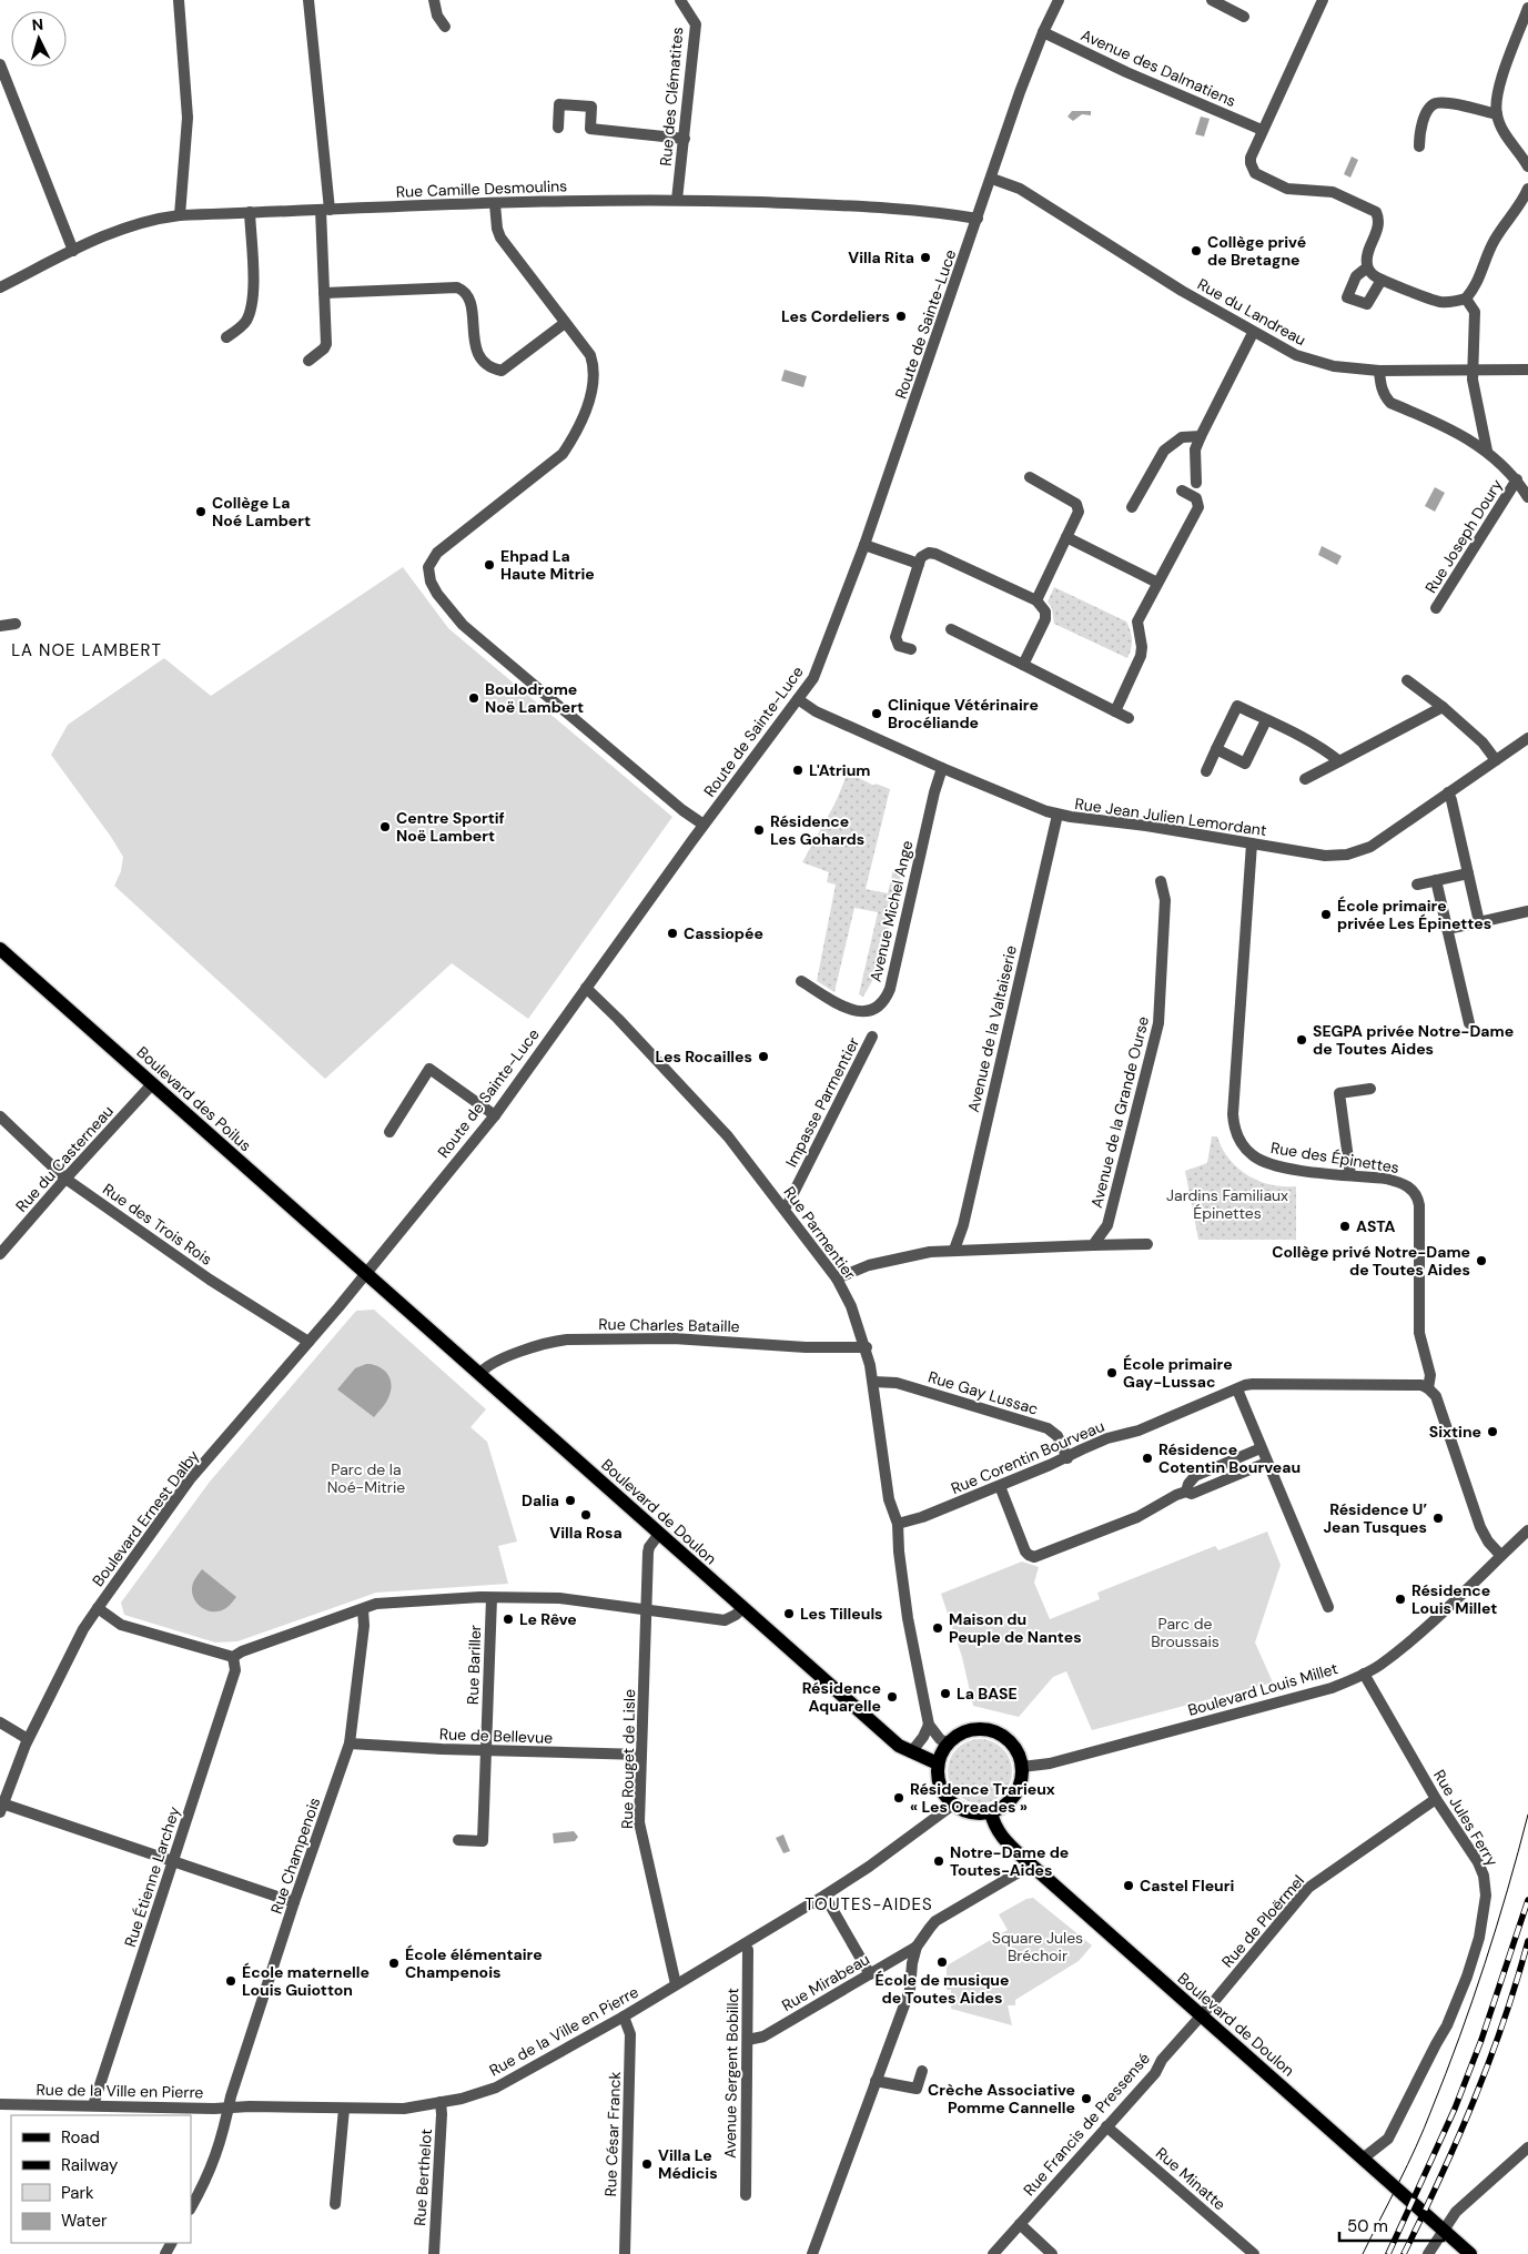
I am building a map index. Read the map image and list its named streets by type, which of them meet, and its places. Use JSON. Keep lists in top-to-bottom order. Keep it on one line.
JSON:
{"streets":{"main road":["Boulevard des Poilus","Boulevard de Doulon"],"street":["Avenue des Dalmatiens","Rue des Clématites","Rue Camille Desmoulins","Rue du Landreau","Route de Sainte-Luce","Rue Joseph Doury","Rue Jean Julien Lemordant","Avenue Michel Ange","Avenue de la Valtaiserie","Impasse Parmentier","Avenue de la Grande Ourse","Rue des Épinettes","Rue du Casterneau","Rue des Trois Rois","Rue Parmentier","Rue Charles Bataille","Rue Gay Lussac","Rue Corentin Bourveau","Boulevard Ernest Dalby","Rue Bariller","Boulevard Louis Millet","Rue de Bellevue","Rue Rouget de Lisle","Rue Jules Ferry","Rue Champenois","Rue Étienne Larchey","Rue de Ploërmel","Rue Mirabeau","Rue de la Ville en Pierre","Avenue Sergent Bobillot","Rue Francis de Pressensé","Rue César Franck","Rue Berthelot","Rue Minatte"]},"crossings":[["Avenue des Dalmatiens","Route de Sainte-Luce"],["Rue des Clématites","Rue Camille Desmoulins"],["Rue Camille Desmoulins","Route de Sainte-Luce"],["Rue du Landreau","Route de Sainte-Luce"],["Rue du Landreau","Rue Joseph Doury"],["Route de Sainte-Luce","Rue Jean Julien Lemordant"],["Route de Sainte-Luce","Boulevard des Poilus"],["Route de Sainte-Luce","Rue Parmentier"],["Route de Sainte-Luce","Boulevard de Doulon"],["Route de Sainte-Luce","Boulevard Ernest Dalby"],["Rue Jean Julien Lemordant","Avenue Michel Ange"],["Rue Jean Julien Lemordant","Avenue de la Valtaiserie"],["Rue Jean Julien Lemordant","Rue des Épinettes"],["Boulevard des Poilus","Rue du Casterneau"],["Boulevard des Poilus","Boulevard de Doulon"],["Boulevard des Poilus","Boulevard Ernest Dalby"],["Impasse Parmentier","Rue Parmentier"],["Rue des Épinettes","Rue Corentin Bourveau"],["Rue des Épinettes","Boulevard Louis Millet"],["Rue du Casterneau","Rue des Trois Rois"],["Rue des Trois Rois","Boulevard Ernest Dalby"],["Rue Parmentier","Rue Charles Bataille"],["Rue Parmentier","Rue Gay Lussac"],["Rue Parmentier","Rue Corentin Bourveau"],["Rue Charles Bataille","Boulevard de Doulon"],["Rue Gay Lussac","Rue Corentin Bourveau"],["Boulevard de Doulon","Boulevard Ernest Dalby"],["Boulevard de Doulon","Boulevard Louis Millet"],["Boulevard de Doulon","Rue Rouget de Lisle"],["Boulevard de Doulon","Rue Jules Ferry"],["Boulevard de Doulon","Rue de Ploërmel"],["Boulevard de Doulon","Rue de la Ville en Pierre"],["Boulevard de Doulon","Rue Francis de Pressensé"],["Rue Bariller","Rue de Bellevue"],["Boulevard Louis Millet","Rue Jules Ferry"],["Boulevard Louis Millet","Rue de la Ville en Pierre"],["Rue de Bellevue","Rue Rouget de Lisle"],["Rue de Bellevue","Rue Champenois"],["Rue Rouget de Lisle","Rue de la Ville en Pierre"],["Rue Jules Ferry","Rue de Ploërmel"],["Rue Champenois","Rue de la Ville en Pierre"],["Rue Étienne Larchey","Rue de la Ville en Pierre"],["Rue de Ploërmel","Rue Francis de Pressensé"],["Rue Mirabeau","Avenue Sergent Bobillot"],["Rue de la Ville en Pierre","Rue César Franck"],["Rue de la Ville en Pierre","Rue Berthelot"],["Rue Francis de Pressensé","Rue Minatte"]],"districts":["LA NOE LAMBERT","TOUTES-AIDES"],"parks":["Jardins Familiaux Épinettes","Parc de la Noé-Mitrie","Parc de Broussais","Square Jules Bréchoir"],"places":["Collège privé de Bretagne","Villa Rita","Les Cordeliers","Collège La Noé Lambert","Ehpad La Haute Mitrie","Boulodrome Noë Lambert","Clinique Vétérinaire Brocéliande","L'Atrium","Centre Sportif Noë Lambert","Résidence Les Gohards","École primaire privée Les Épinettes","Cassiopée","SEGPA privée Notre-Dame de Toutes Aides","Les Rocailles","ASTA","Collège privé Notre-Dame de Toutes Aides","École primaire Gay-Lussac","Sixtine","Résidence Cotentin Bourveau","Dalia","Villa Rosa","Résidence U’ Jean Tusques","Résidence Louis Millet","Les Tilleuls","Le Rêve","Maison du Peuple de Nantes","La BASE","Résidence Aquarelle","Résidence Trarieux « Les Oreades »","Notre-Dame de Toutes-Aides","Castel Fleuri","École de musique de Toutes Aides","École élémentaire Champenois","École maternelle Louis Guiotton","Crèche Associative Pomme Cannelle","Villa Le Médicis"],"legend":["Road","Railway","Park","Water"],"scale_bar":"50 m","north":"top"}
